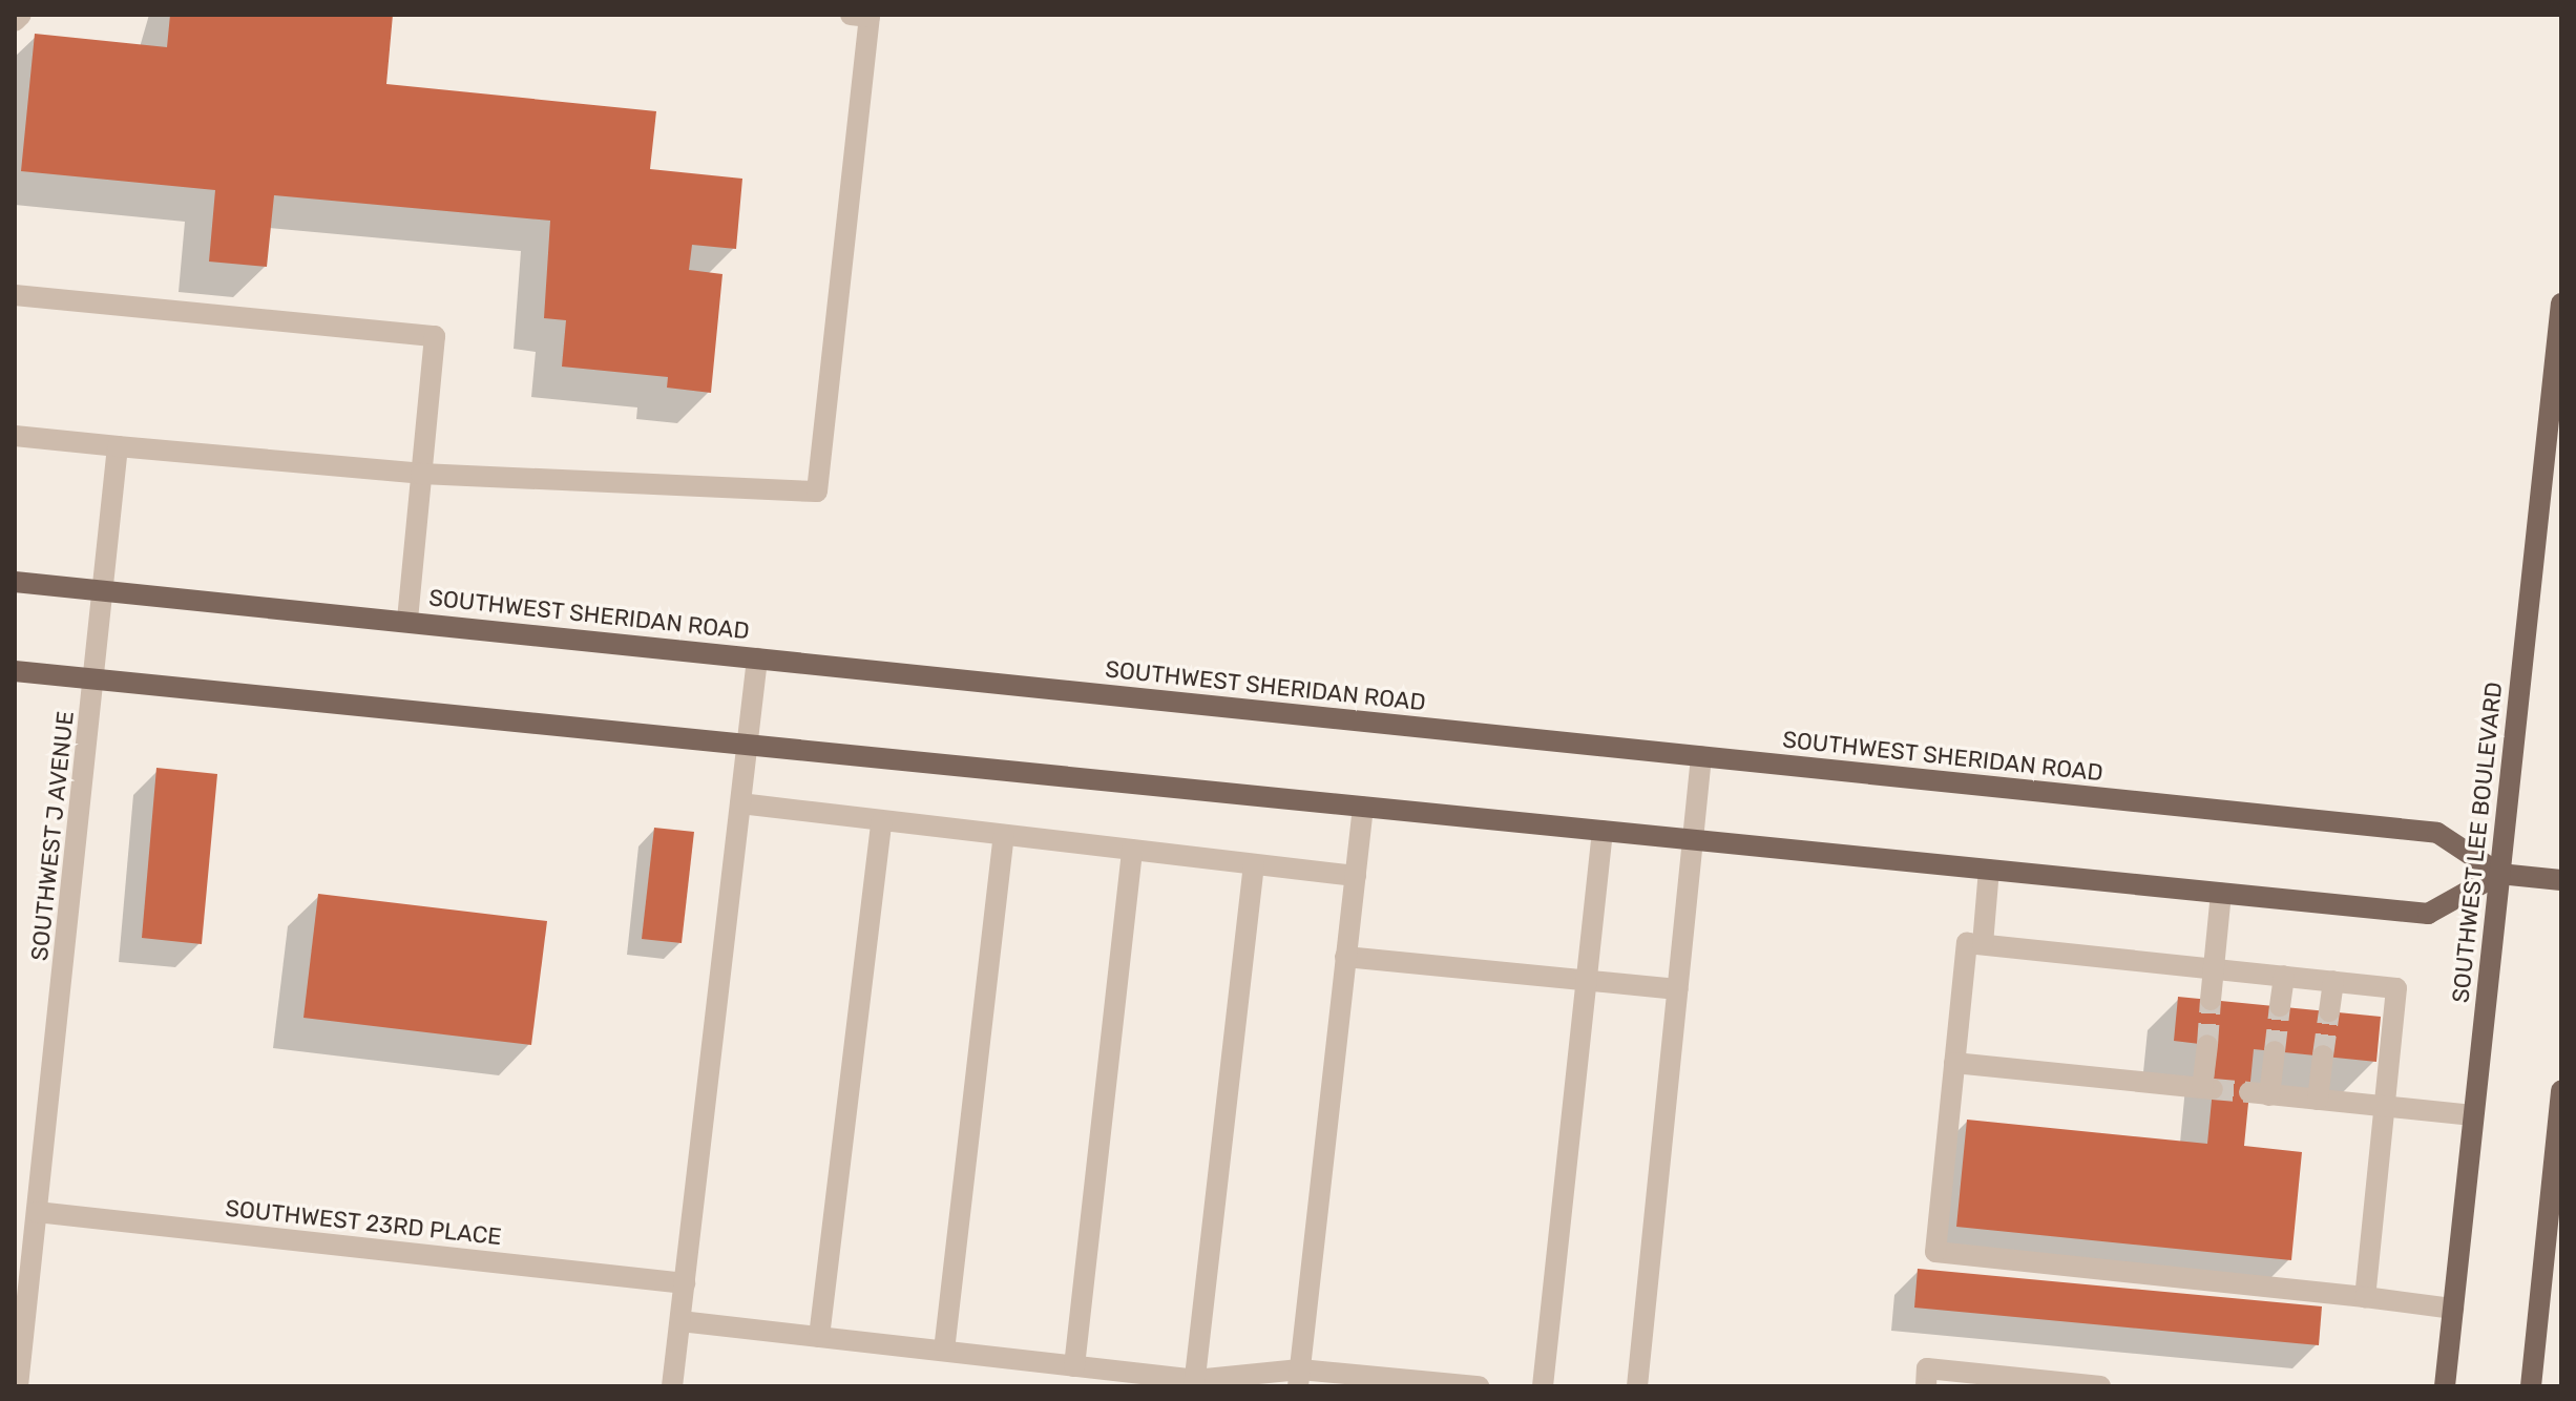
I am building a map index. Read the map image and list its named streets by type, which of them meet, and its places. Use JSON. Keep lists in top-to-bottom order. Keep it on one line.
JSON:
{"streets":{"main road":["SOUTHWEST SHERIDAN ROAD","SOUTHWEST LEE BOULEVARD"],"street":["SOUTHWEST J AVENUE","SOUTHWEST 23RD PLACE"]},"crossings":[["SOUTHWEST SHERIDAN ROAD","SOUTHWEST J AVENUE"],["SOUTHWEST SHERIDAN ROAD","SOUTHWEST LEE BOULEVARD"],["SOUTHWEST J AVENUE","SOUTHWEST 23RD PLACE"]]}
